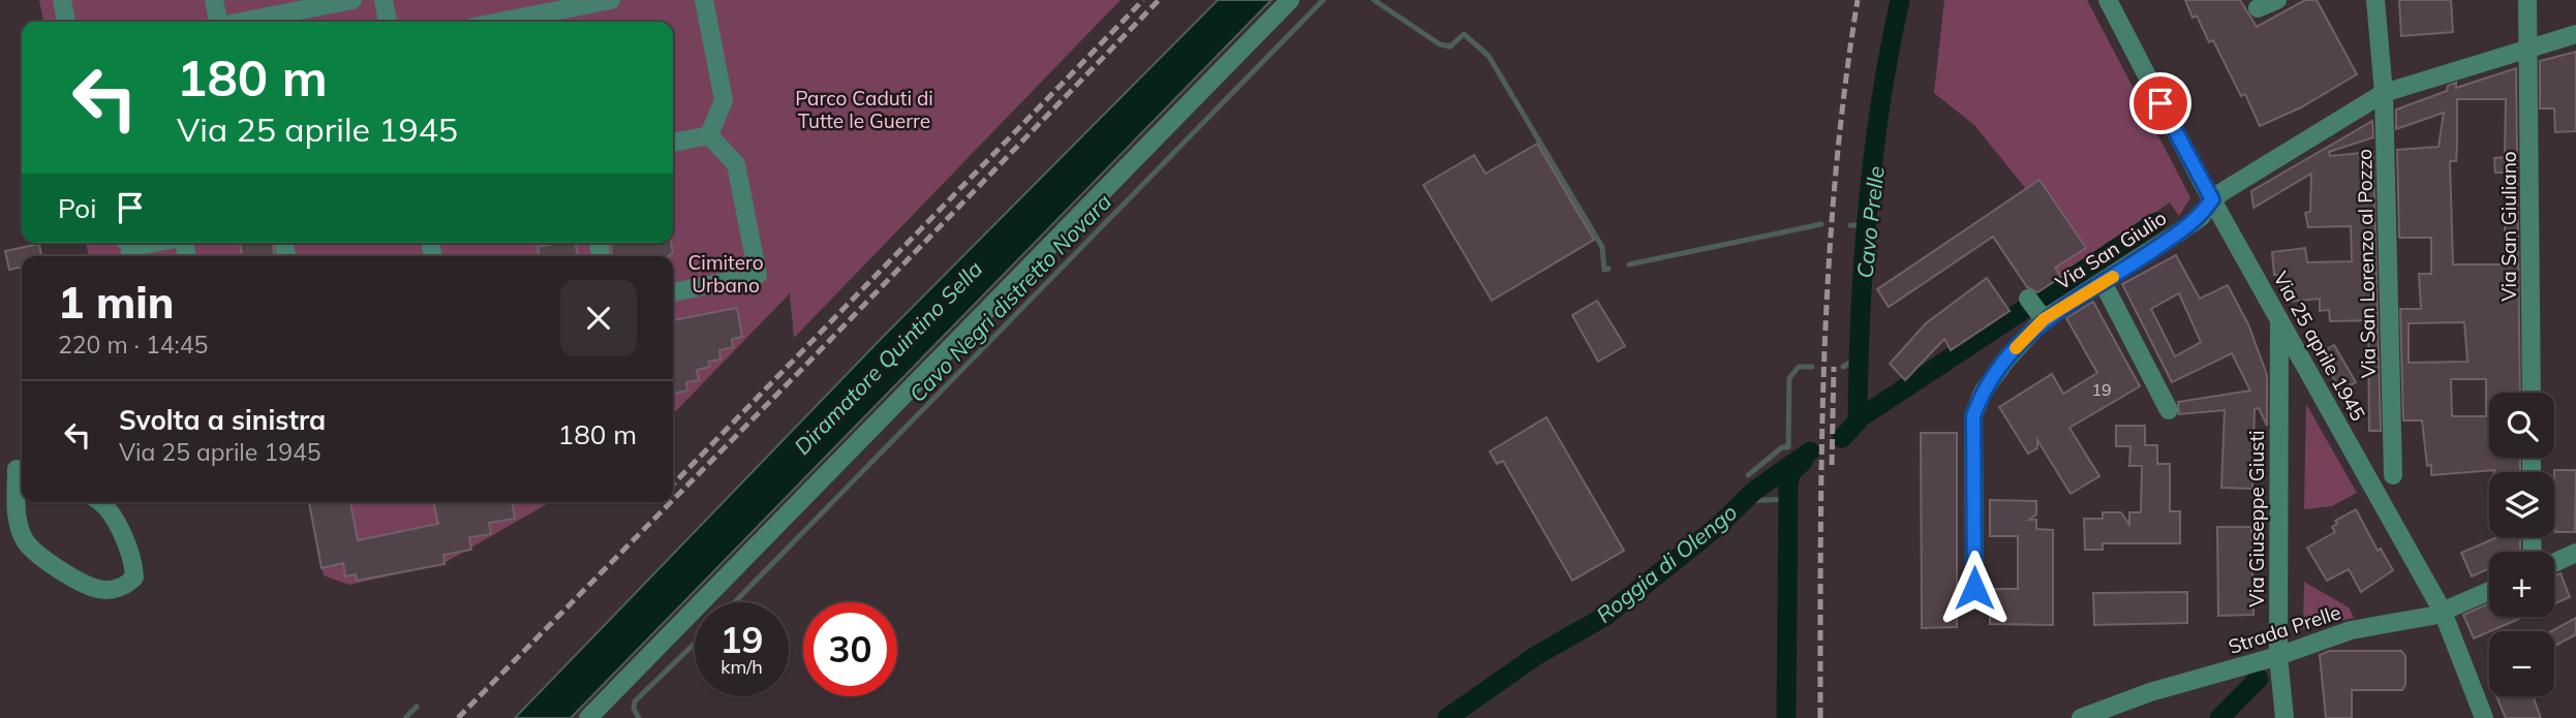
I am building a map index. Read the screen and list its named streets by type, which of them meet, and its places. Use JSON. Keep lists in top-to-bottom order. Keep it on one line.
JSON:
{"streets":{"street":["Via San Giuliano","Via San Giulio","Via San Lorenzo al Pozzo","Via 25 aprile 1945","Via Giuseppe Giusti","Strada Prelle"]},"crossings":[["Via San Giuliano","Via San Giulio"],["Via San Giulio","Via San Lorenzo al Pozzo"],["Via San Giulio","Via 25 aprile 1945"],["Via 25 aprile 1945","Via Giuseppe Giusti"],["Via 25 aprile 1945","Strada Prelle"],["Via Giuseppe Giusti","Strada Prelle"]],"water":["Cavo Prelle","Cavo Negri distretto Novara","Diramatore Quintino Sella","Roggia di Olengo"],"parks":["Parco Caduti di Tutte le Guerre","Cimitero Urbano"],"house_numbers":["19"],"page":{"turn":["180 m","Via 25 aprile 1945"],"then":"Poi","heading":["1 min","220 m · 14:45"],"list":[{"name":"Svolta a sinistra","note":"Via 25 aprile 1945","value":"180 m"}],"map_buttons":["+","−"],"speed":"19 km/h","limit":"30"}}
